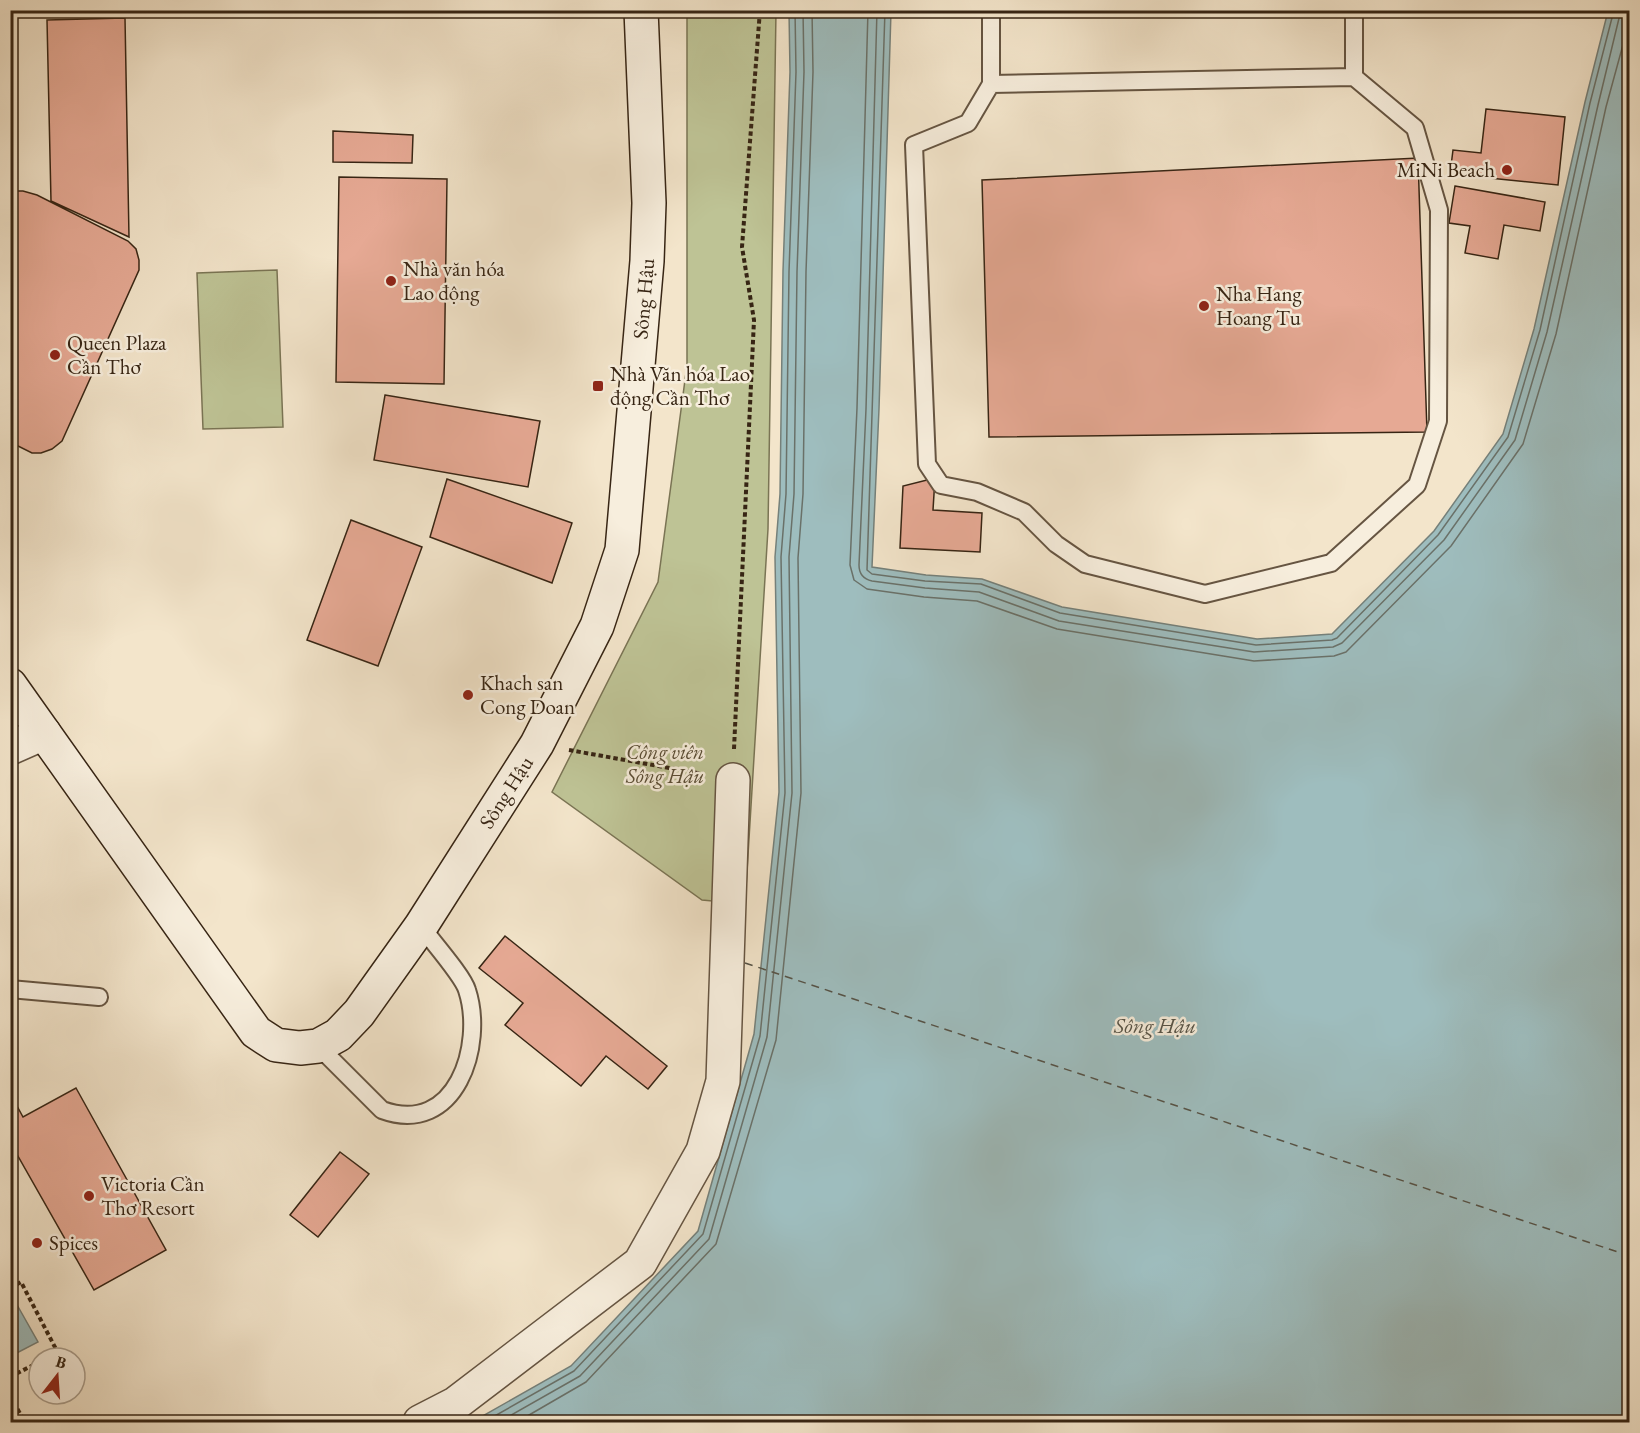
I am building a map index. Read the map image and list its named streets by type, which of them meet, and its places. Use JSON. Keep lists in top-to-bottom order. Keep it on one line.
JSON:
{"streets":{"street":["Sông Hậu"]},"water":["Sông Hậu"],"parks":["Công viên Sông Hậu"],"places":{"other":["MiNi Beach","Nhà văn hóa Lao động","Nha Hang Hoang Tu","Queen Plaza Cần Thơ","Khach san Cong Doan","Victoria Cần Thơ Resort","Spices"],"transit":["Nhà Văn hóa Lao động Cần Thơ"]},"north":"top"}
